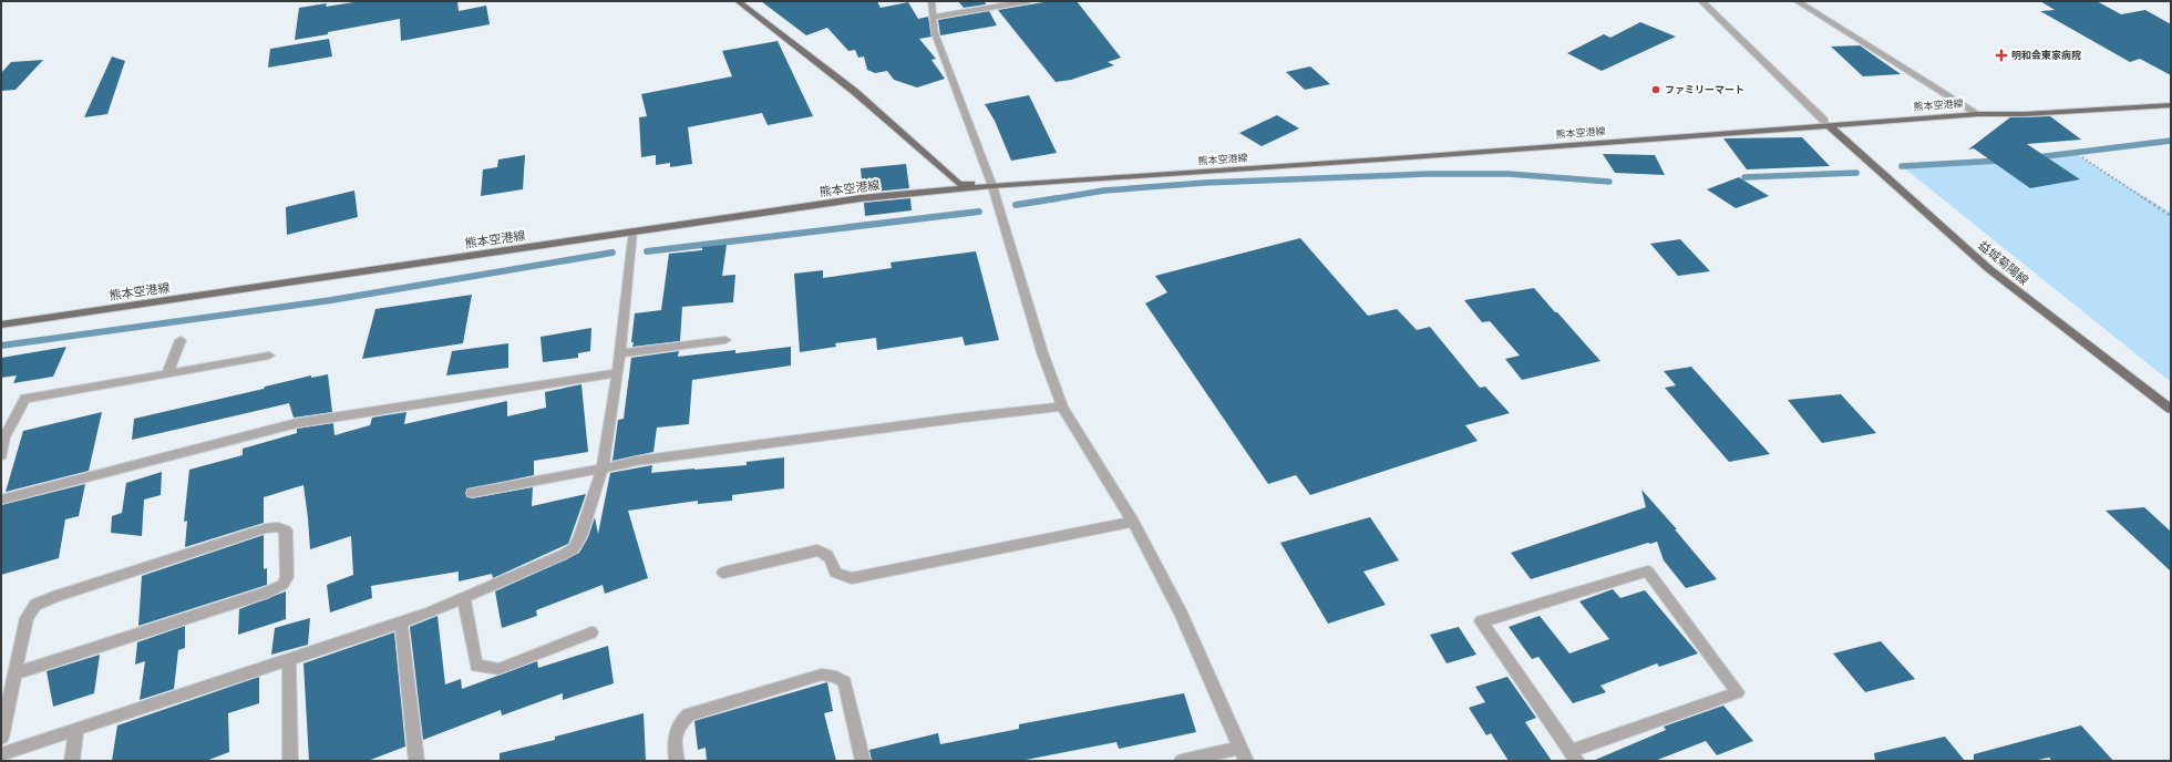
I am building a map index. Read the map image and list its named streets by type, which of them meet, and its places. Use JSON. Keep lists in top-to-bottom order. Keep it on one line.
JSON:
{"streets":{"main road":["熊本空港線","益城菊陽線"]},"crossings":[["熊本空港線","益城菊陽線"]],"places":{"health":["明和会東家病院"],"other":["ファミリーマート"]}}
